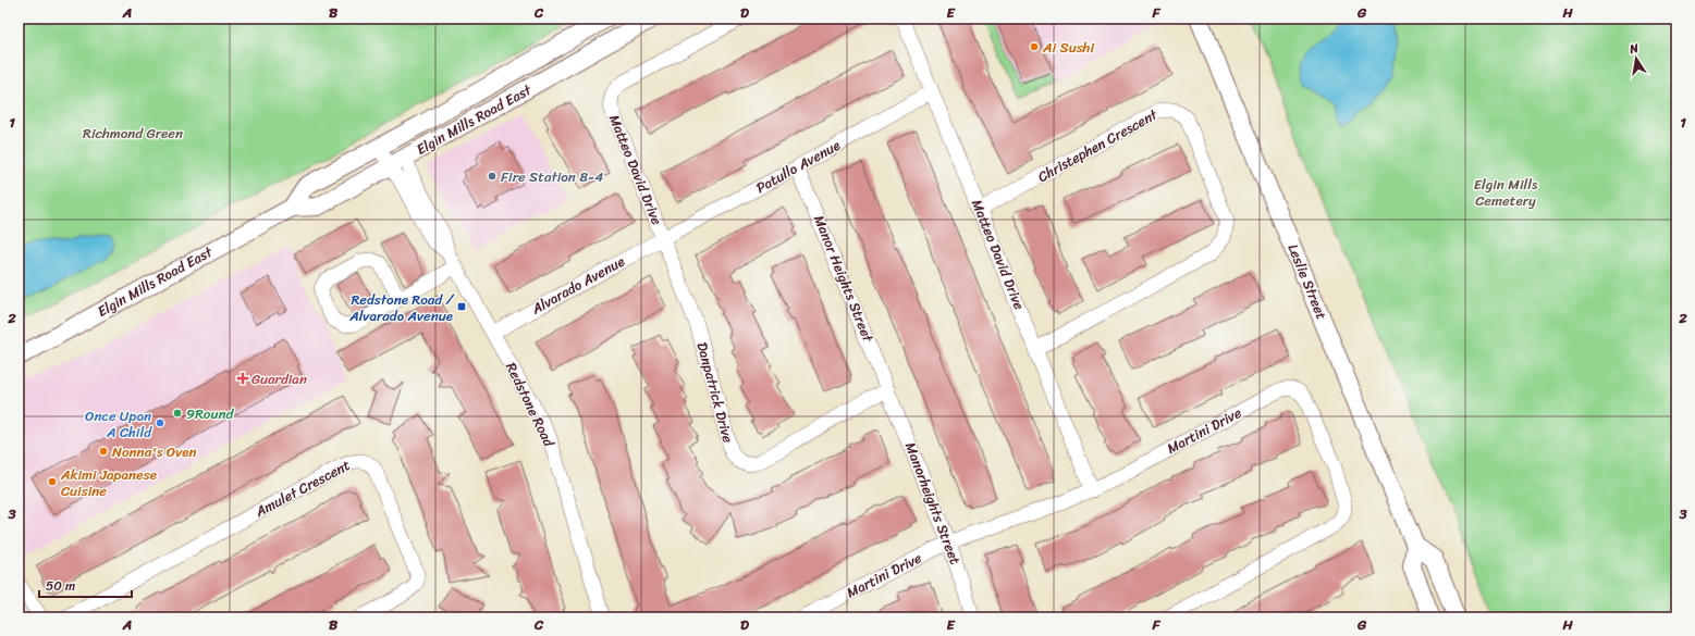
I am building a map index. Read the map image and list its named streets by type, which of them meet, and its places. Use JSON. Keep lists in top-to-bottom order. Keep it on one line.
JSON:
{"streets":{"main road":["Elgin Mills Road East","Leslie Street"],"street":["Christephen Crescent","Patullo Avenue","Matteo David Drive","Manor Heights Street","Alvarado Avenue","Danpatrick Drive","Redstone Road","Martini Drive","Amulet Crescent","Manorheights Street"]},"crossings":[["Elgin Mills Road East","Redstone Road"],["Christephen Crescent","Matteo David Drive"],["Patullo Avenue","Matteo David Drive"],["Patullo Avenue","Manor Heights Street"],["Patullo Avenue","Alvarado Avenue"],["Patullo Avenue","Danpatrick Drive"],["Matteo David Drive","Alvarado Avenue"],["Matteo David Drive","Danpatrick Drive"],["Matteo David Drive","Martini Drive"],["Manor Heights Street","Danpatrick Drive"],["Manor Heights Street","Manorheights Street"],["Alvarado Avenue","Danpatrick Drive"],["Alvarado Avenue","Redstone Road"],["Danpatrick Drive","Manorheights Street"],["Martini Drive","Manorheights Street"]],"parks":["Richmond Green","Elgin Mills Cemetery"],"places":{"other":["Ai Sushi","Fire Station 8-4","9Round","Once Upon A Child","Nonna's Oven","Akimi Japanese Cuisine"],"transit":["Redstone Road / Alvarado Avenue"],"health":["Guardian"]},"scale_bar":"50 m","north":"top","grid":{"columns":["A","B","C","D","E","F","G","H"],"rows":["1","2","3"]}}
